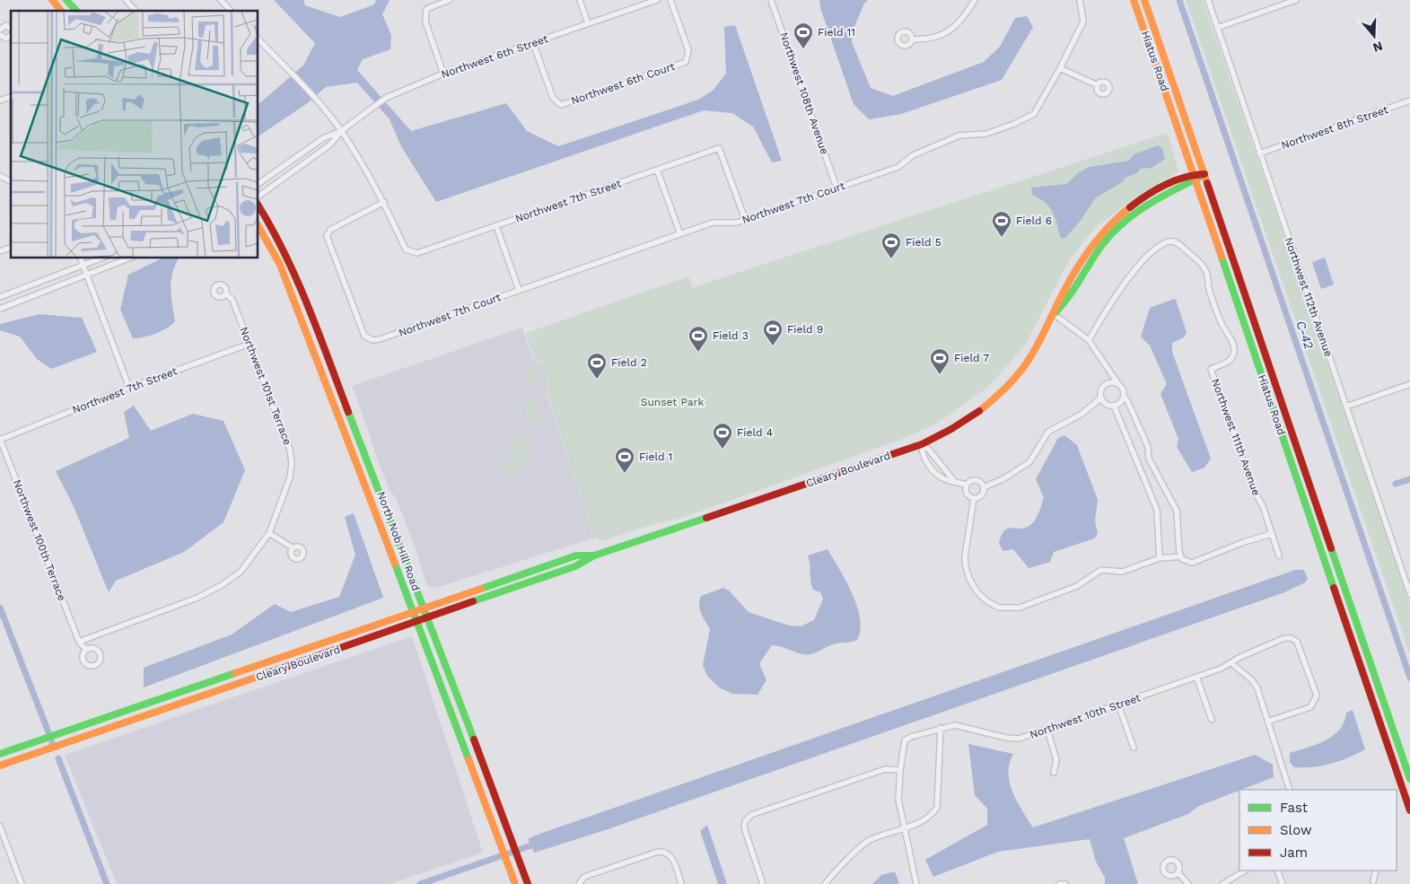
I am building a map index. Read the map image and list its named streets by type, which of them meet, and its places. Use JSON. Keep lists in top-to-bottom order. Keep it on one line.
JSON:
{"streets":{"main road":["Hiatus Road","Cleary Boulevard","North Nob Hill Road"],"street":["Northwest 6th Street","Northwest 6th Court","Northwest 108th Avenue","Northwest 8th Street","Northwest 7th Street","Northwest 7th Court","Northwest 112th Avenue","Northwest 101st Terrace","Northwest 111th Avenue","Northwest 100th Terrace","Northwest 10th Street"]},"crossings":[["Northwest 6th Street","Northwest 6th Court"],["Hiatus Road","Cleary Boulevard"],["Northwest 108th Avenue","Northwest 7th Court"],["Northwest 8th Street","Northwest 112th Avenue"],["Northwest 7th Street","Northwest 7th Court"],["Northwest 7th Street","Northwest 101st Terrace"],["Northwest 7th Street","Northwest 100th Terrace"],["Northwest 101st Terrace","Northwest 100th Terrace"],["Cleary Boulevard","North Nob Hill Road"]],"water":["C-42"],"parks":["Sunset Park"],"places":{"sports":["Field 11","Field 6","Field 5","Field 9","Field 3","Field 7","Field 2","Field 4","Field 1"]},"legend":["Fast","Slow","Jam"],"north":"bottom"}
